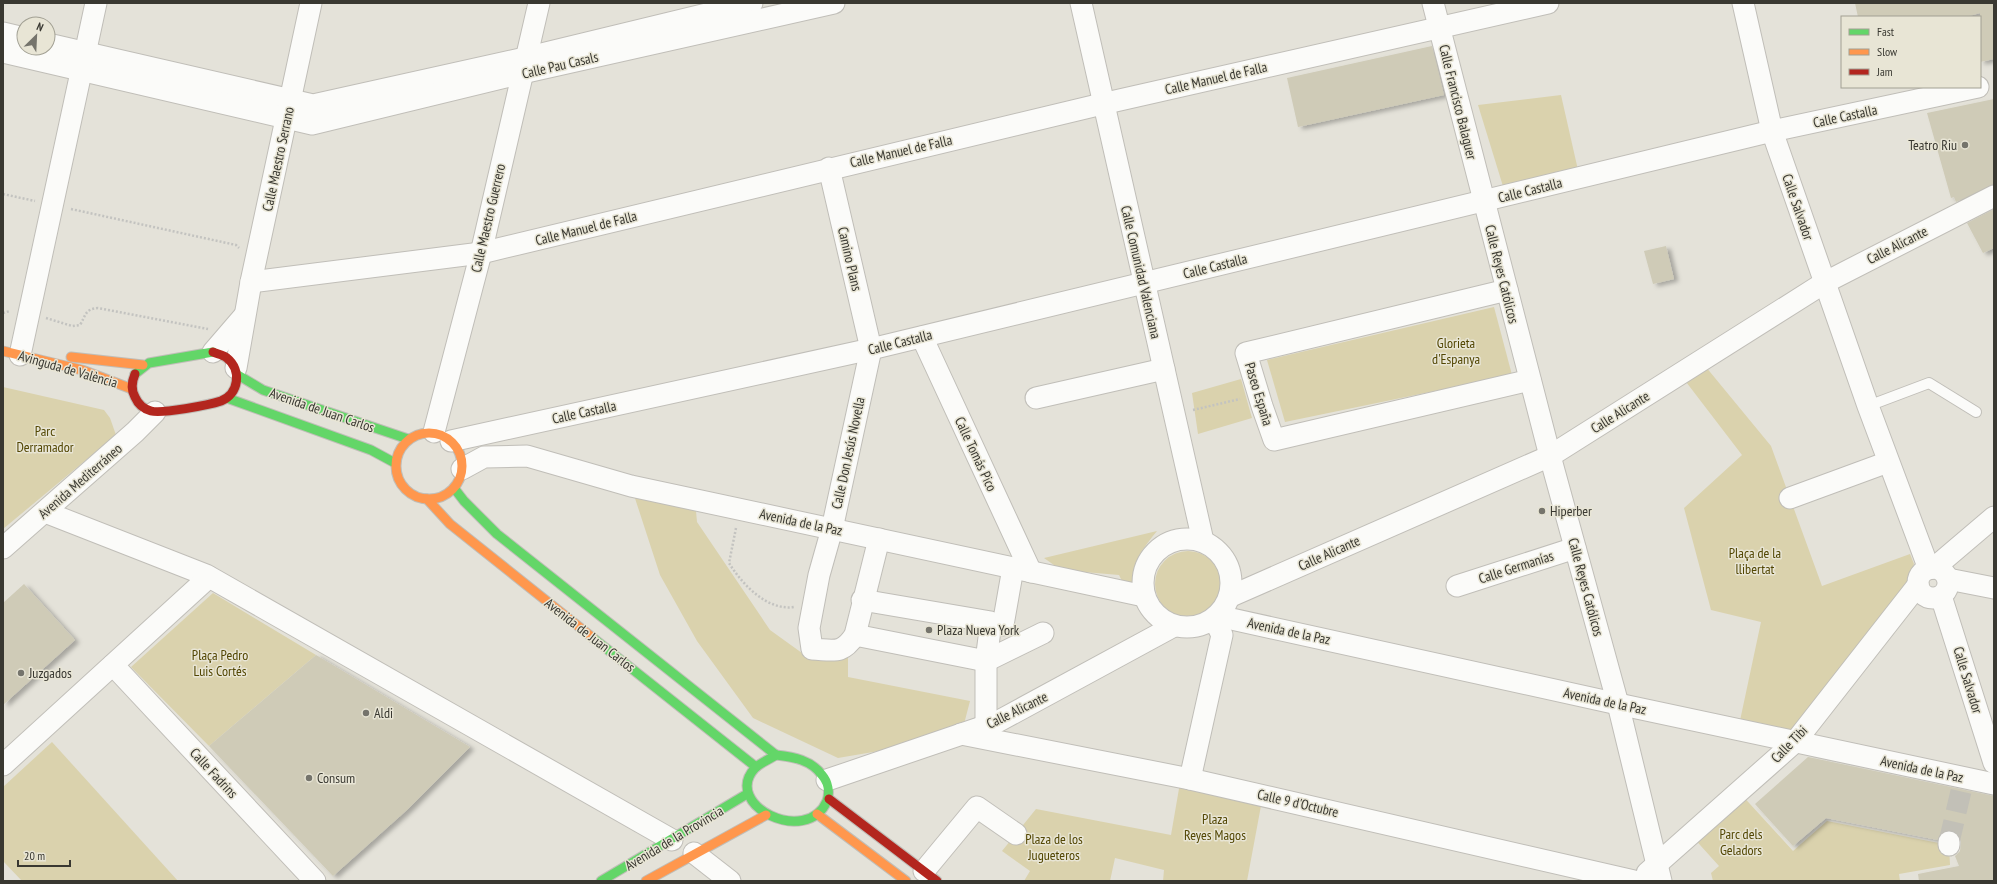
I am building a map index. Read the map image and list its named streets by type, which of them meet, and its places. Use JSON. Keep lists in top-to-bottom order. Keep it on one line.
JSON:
{"streets":{"main road":["Avinguda de València","Avenida de Juan Carlos","Avenida de la Provincia"],"street":["Calle Pau Casals","Calle Manuel de Falla","Calle Francisco Balaguer","Calle Castalla","Calle Maestro Serrano","Calle Salvador","Calle Maestro Guerrero","Calle Alicante","Camino Plans","Calle Comunidad Valenciana","Calle Reyes Católicos","Paseo España","Calle Don Jesús Novella","Calle Tomás Pico","Avenida Mediterráneo","Avenida de la Paz","Calle Germanías","Calle Tibi","Calle Fadrins","Calle 9 d'Octubre"]},"crossings":[["Calle Pau Casals","Calle Maestro Serrano"],["Calle Pau Casals","Calle Maestro Guerrero"],["Calle Manuel de Falla","Calle Francisco Balaguer"],["Calle Manuel de Falla","Calle Maestro Serrano"],["Calle Manuel de Falla","Calle Maestro Guerrero"],["Calle Manuel de Falla","Camino Plans"],["Calle Manuel de Falla","Calle Comunidad Valenciana"],["Calle Francisco Balaguer","Calle Castalla"],["Calle Francisco Balaguer","Calle Reyes Católicos"],["Calle Castalla","Calle Salvador"],["Calle Castalla","Calle Maestro Guerrero"],["Calle Castalla","Camino Plans"],["Calle Castalla","Calle Comunidad Valenciana"],["Calle Castalla","Calle Reyes Católicos"],["Calle Castalla","Avenida de Juan Carlos"],["Calle Castalla","Calle Don Jesús Novella"],["Calle Castalla","Calle Tomás Pico"],["Calle Castalla","Avenida de la Paz"],["Calle Maestro Serrano","Avenida de Juan Carlos"],["Calle Salvador","Calle Alicante"],["Calle Salvador","Calle Tibi"],["Calle Maestro Guerrero","Avenida de Juan Carlos"],["Calle Maestro Guerrero","Avenida de la Paz"],["Calle Alicante","Calle Comunidad Valenciana"],["Calle Alicante","Calle Reyes Católicos"],["Calle Alicante","Avenida de Juan Carlos"],["Calle Alicante","Avenida de la Paz"],["Calle Alicante","Calle 9 d'Octubre"],["Calle Alicante","Avenida de la Provincia"],["Camino Plans","Calle Don Jesús Novella"],["Calle Comunidad Valenciana","Avenida de la Paz"],["Calle Reyes Católicos","Paseo España"],["Calle Reyes Católicos","Avenida de la Paz"],["Calle Reyes Católicos","Calle Germanías"],["Calle Reyes Católicos","Calle Tibi"],["Avenida de Juan Carlos","Avenida de la Paz"],["Avenida de Juan Carlos","Avenida de la Provincia"],["Calle Don Jesús Novella","Avenida de la Paz"],["Calle Tomás Pico","Avenida de la Paz"],["Avenida de la Paz","Calle Tibi"]],"parks":["Glorieta d'Espanya","Parc Derramador","Plaça de la llibertat","Plaça Pedro Luis Cortés","Plaza Reyes Magos","Parc dels Geladors","Plaza de los Jugueteros"],"places":["Teatro Riu","Hiperber","Plaza Nueva York","Juzgados","Aldi","Consum"],"legend":["Fast","Slow","Jam"],"scale_bar":"20 m","north":"top right"}
